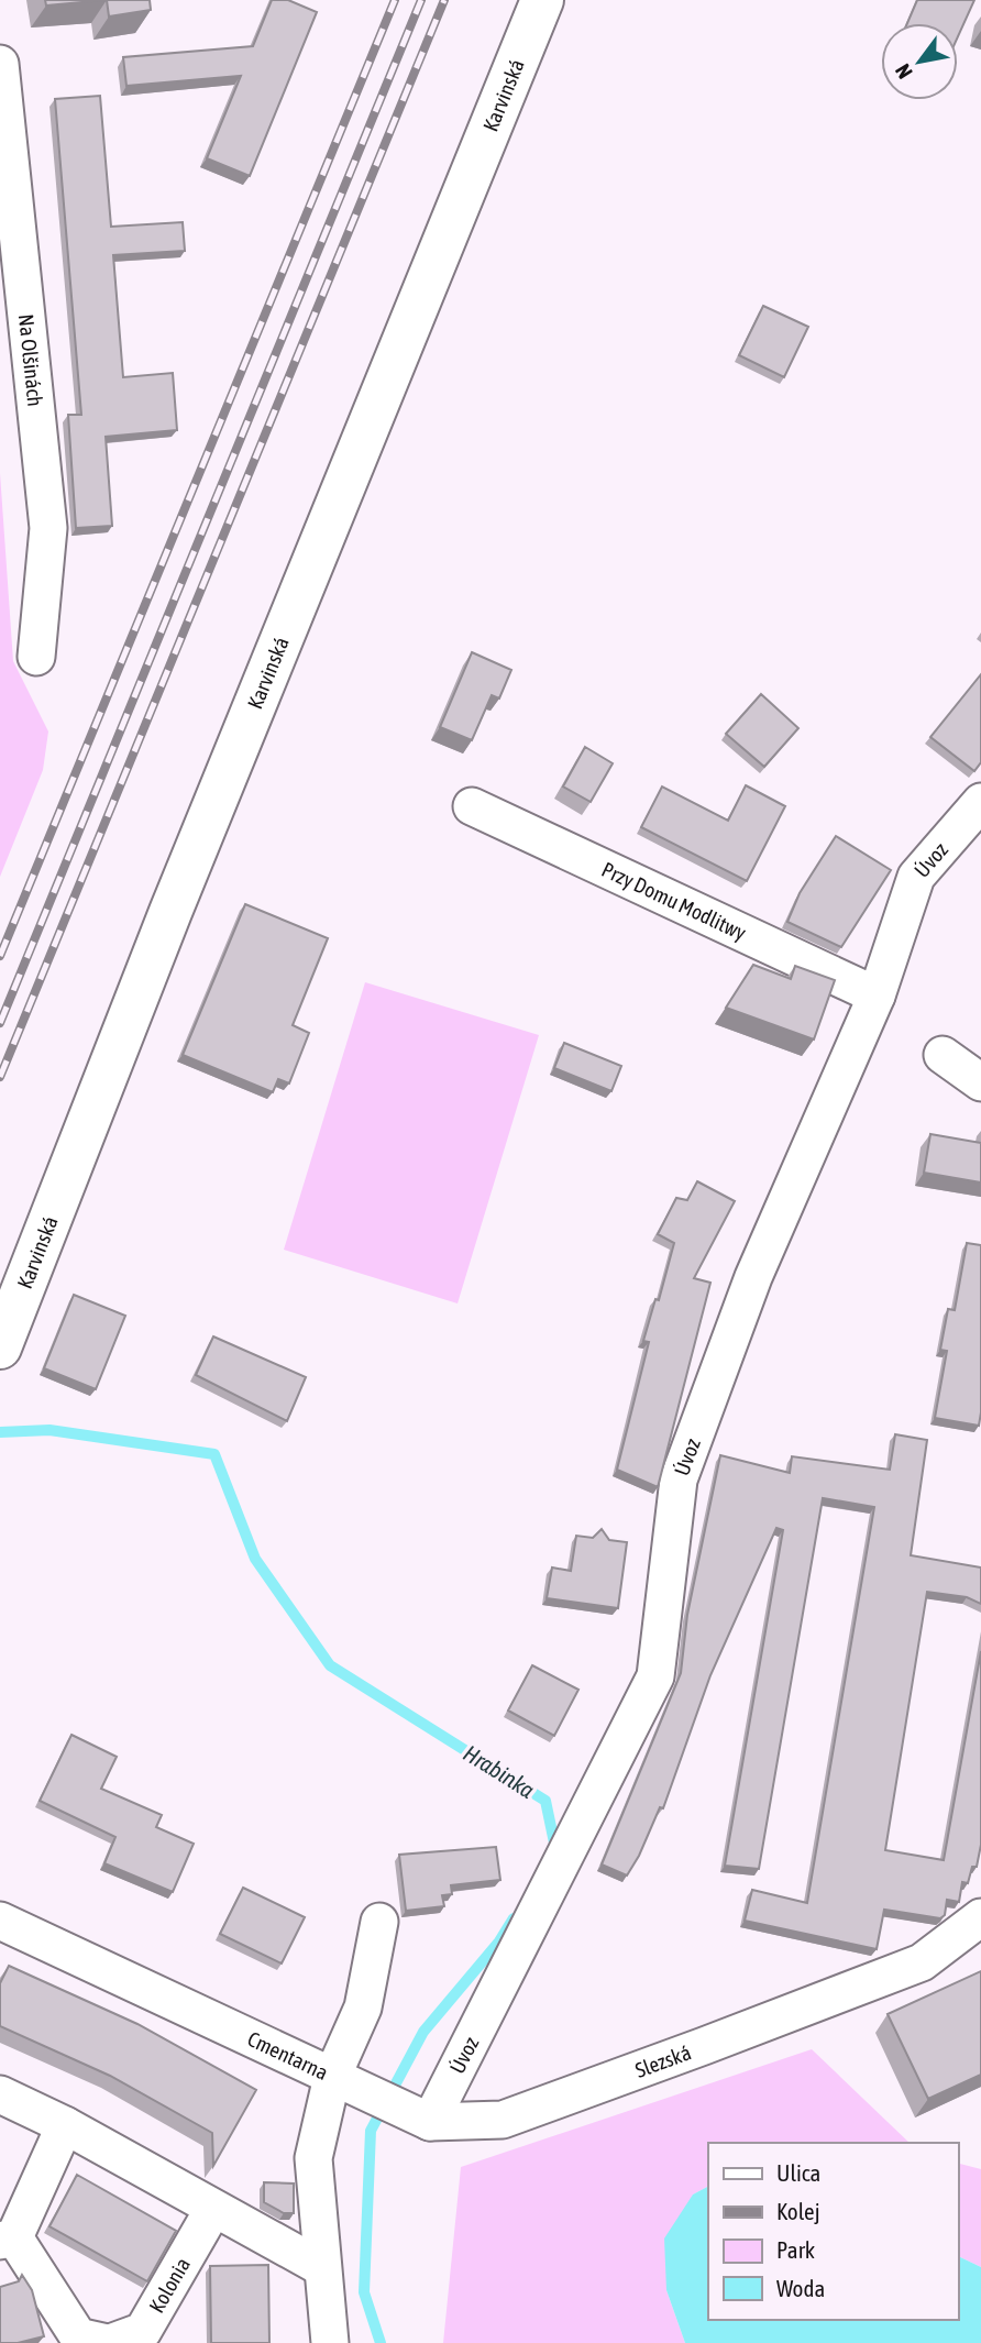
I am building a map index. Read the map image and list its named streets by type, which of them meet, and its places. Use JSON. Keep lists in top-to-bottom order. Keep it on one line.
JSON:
{"streets":{"main road":["Karvinská"],"street":["Na Olšinách","Úvoz","Przy Domu Modlitwy","Cmentarna","Slezská","Kolonia"]},"crossings":[["Úvoz","Przy Domu Modlitwy"],["Úvoz","Slezská"],["Cmentarna","Slezská"]],"water":["Hrabinka"],"legend":["Ulica","Kolej","Park","Woda"],"north":"bottom left"}
